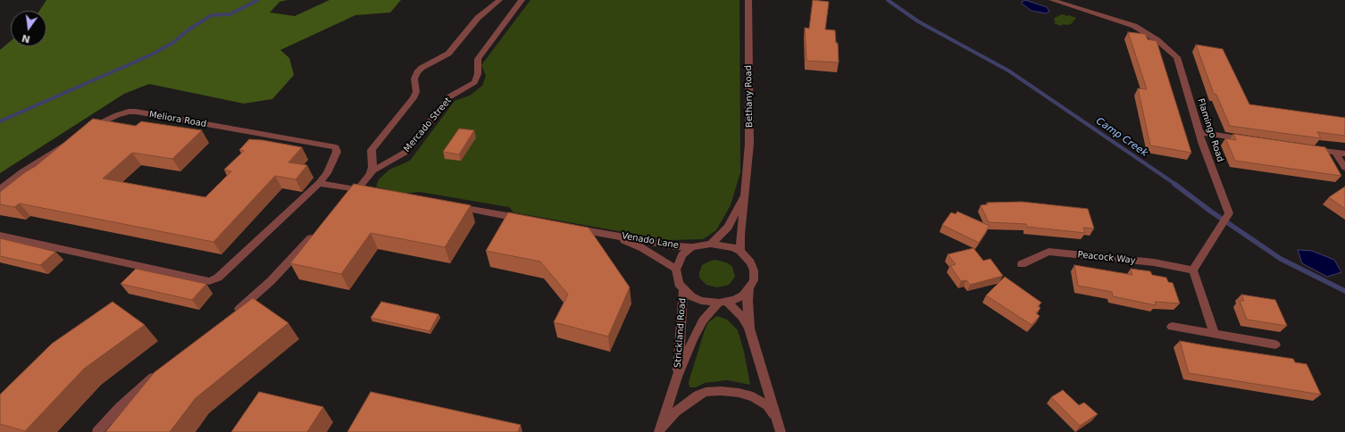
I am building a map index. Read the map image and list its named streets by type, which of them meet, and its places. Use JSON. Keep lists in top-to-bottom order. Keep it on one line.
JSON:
{"streets":{"street":["Bethany Road","Meliora Road","Mercado Street","Flamingo Road","Venado Lane","Peacock Way","Strickland Road"]},"crossings":[["Bethany Road","Venado Lane"],["Bethany Road","Strickland Road"],["Flamingo Road","Peacock Way"],["Venado Lane","Strickland Road"]],"water":["Camp Creek"],"north":"bottom"}
